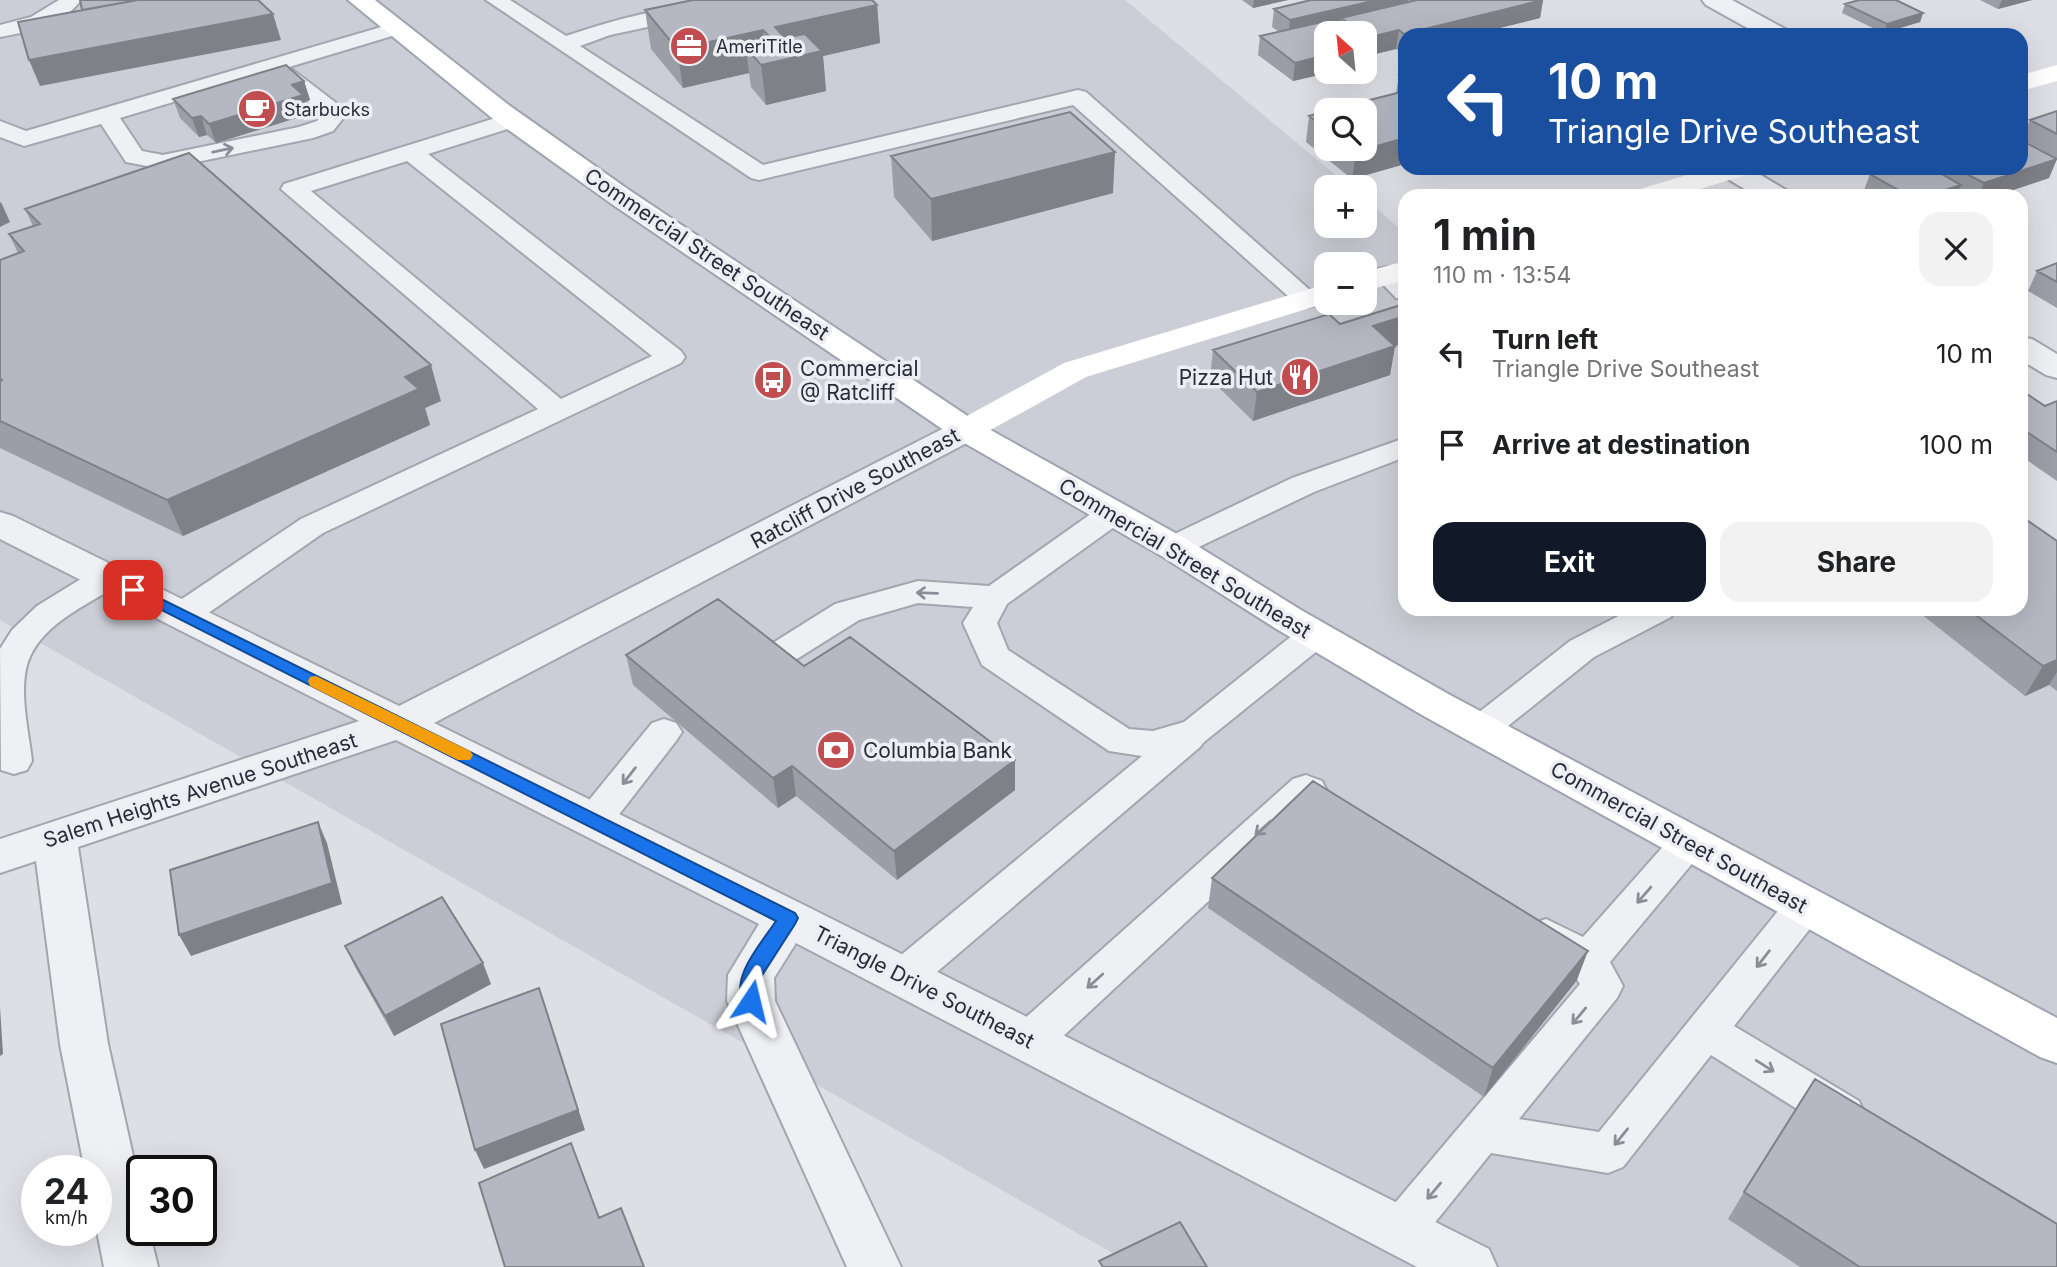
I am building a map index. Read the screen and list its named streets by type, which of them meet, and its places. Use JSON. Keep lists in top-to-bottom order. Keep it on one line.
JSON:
{"streets":{"main road":["Commercial Street Southeast","Ratcliff Drive Southeast"],"street":["Salem Heights Avenue Southeast","Triangle Drive Southeast"]},"crossings":[["Commercial Street Southeast","Ratcliff Drive Southeast"],["Ratcliff Drive Southeast","Salem Heights Avenue Southeast"],["Ratcliff Drive Southeast","Triangle Drive Southeast"],["Salem Heights Avenue Southeast","Triangle Drive Southeast"]],"places":{"office":["AmeriTitle"],"cafe":["Starbucks"],"restaurant":["Pizza Hut"],"bus stop":["Commercial @ Ratcliff"],"bank":["Columbia Bank"]},"north":"top left","page":{"map_buttons":["+","−"],"turn":["10 m","Triangle Drive Southeast"],"heading":["1 min","110 m · 13:54"],"list":[{"name":"Turn left","note":"Triangle Drive Southeast","value":"10 m"},{"name":"Arrive at destination","value":"100 m"}],"buttons":["Exit","Share"],"speed":"24 km/h","limit":"30"}}
